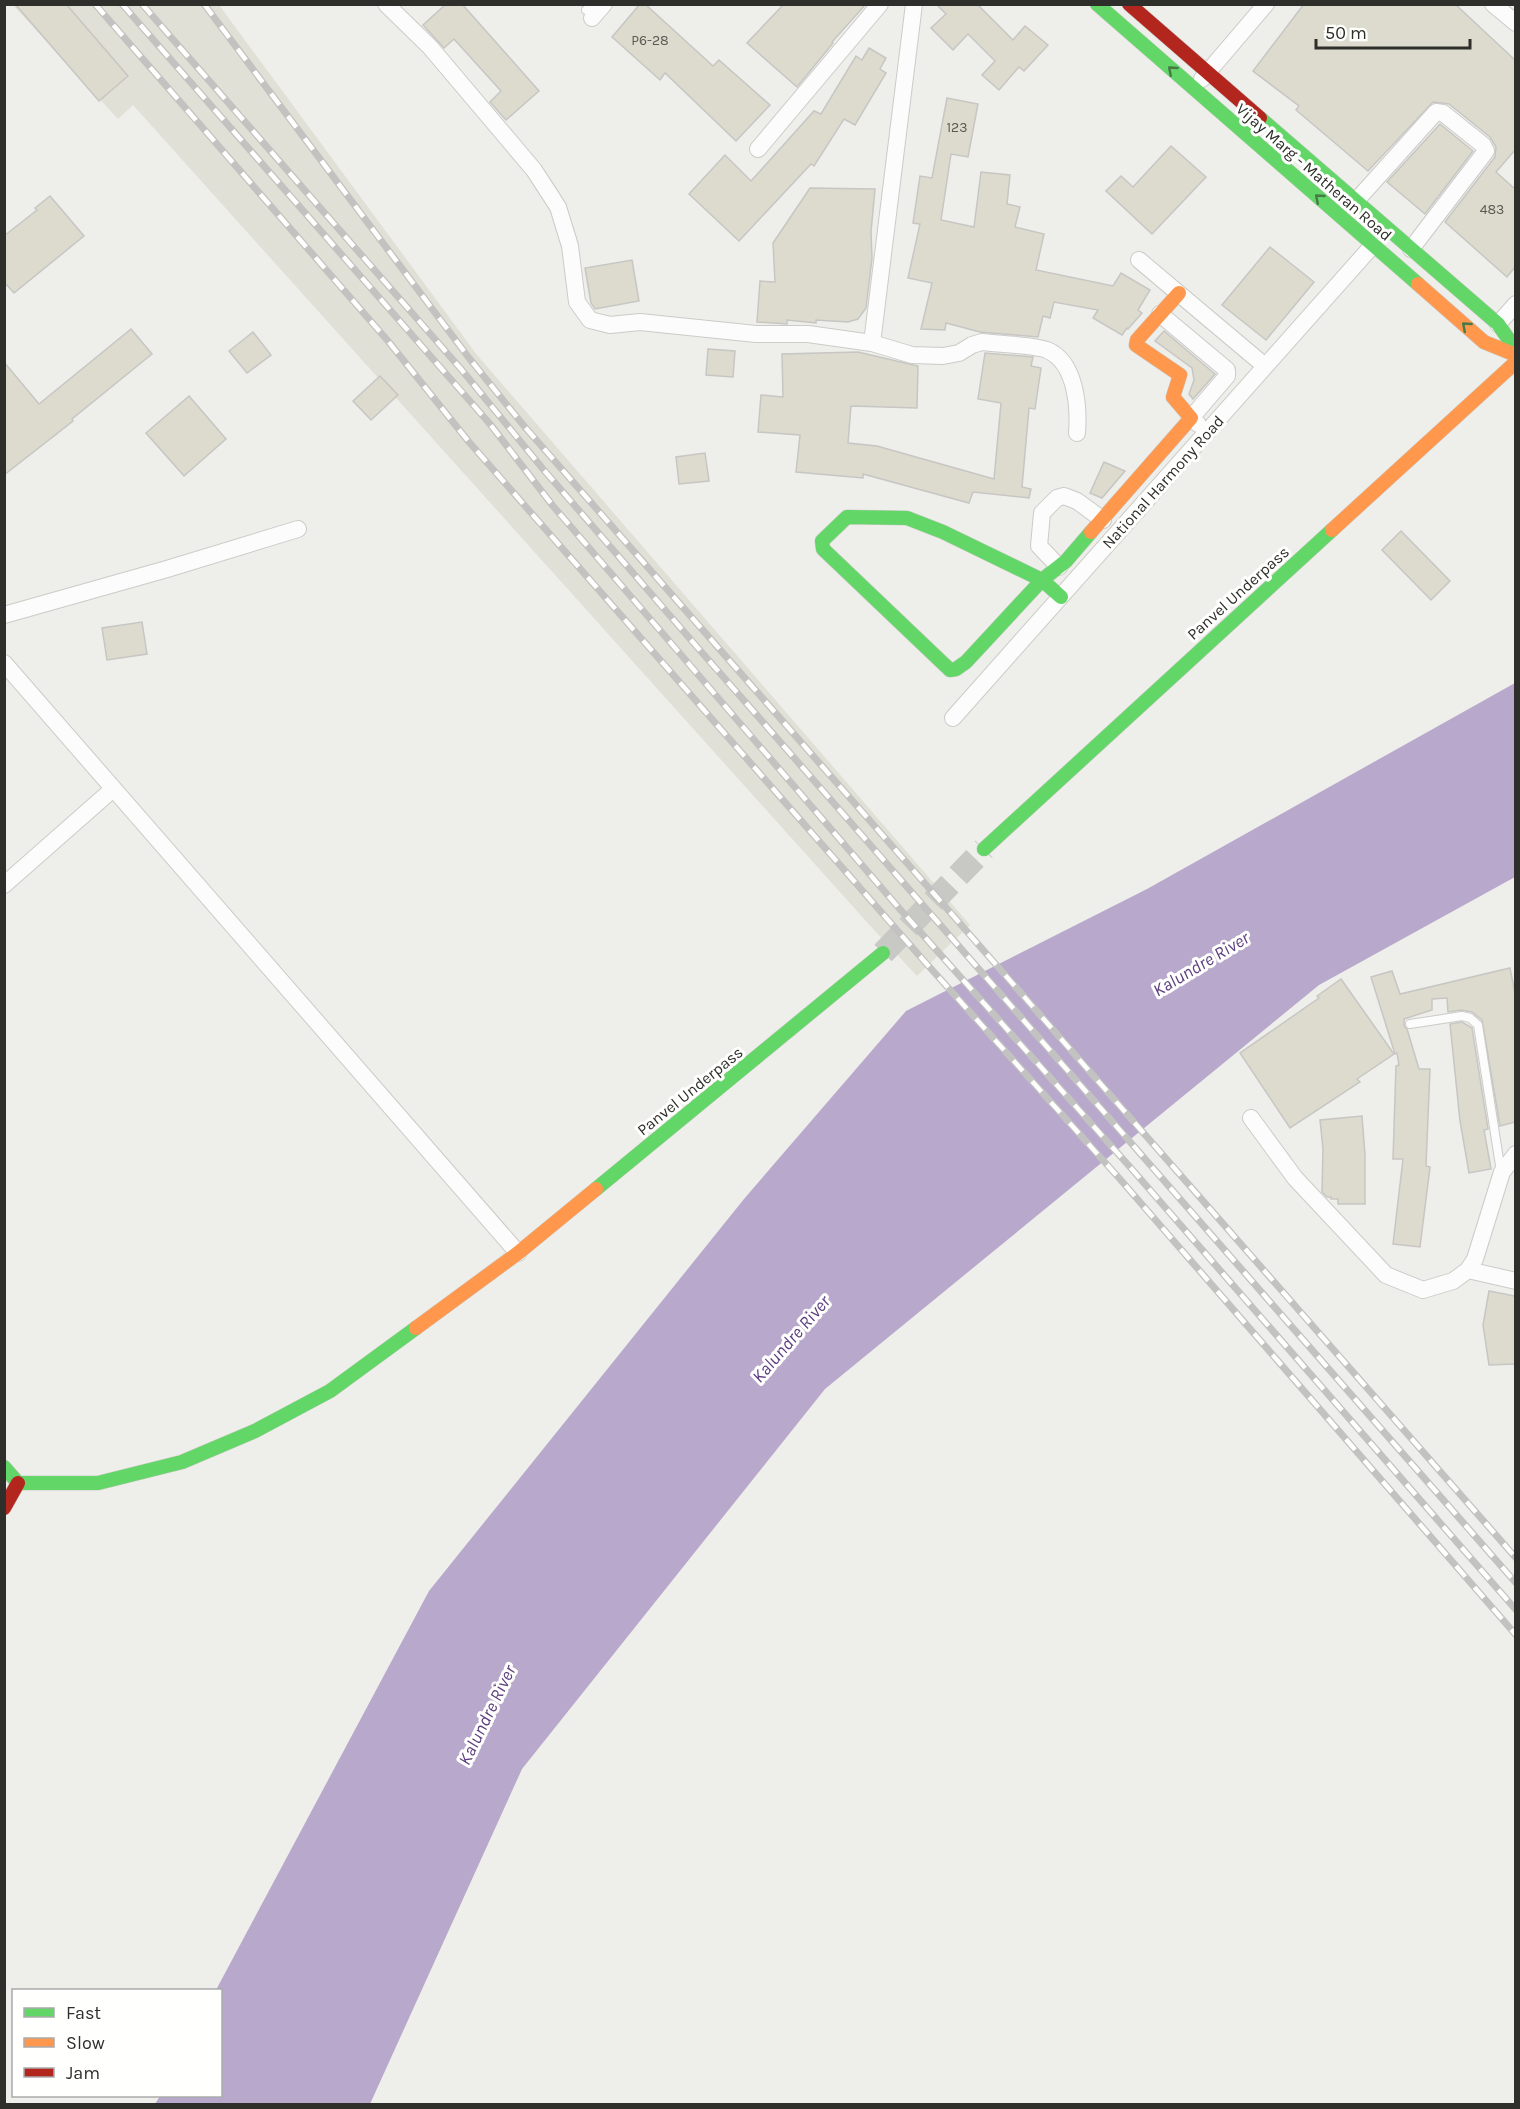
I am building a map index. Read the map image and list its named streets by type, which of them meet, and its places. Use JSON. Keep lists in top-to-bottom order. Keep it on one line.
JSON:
{"streets":{"main road":["Vijay Marg - Matheran Road","Panvel Underpass"],"street":["National Harmony Road"]},"crossings":[["Vijay Marg - Matheran Road","National Harmony Road"]],"water":["Kalundre River"],"house_numbers":["P6-28","123","483"],"legend":["Fast","Slow","Jam"],"scale_bar":"50 m"}
